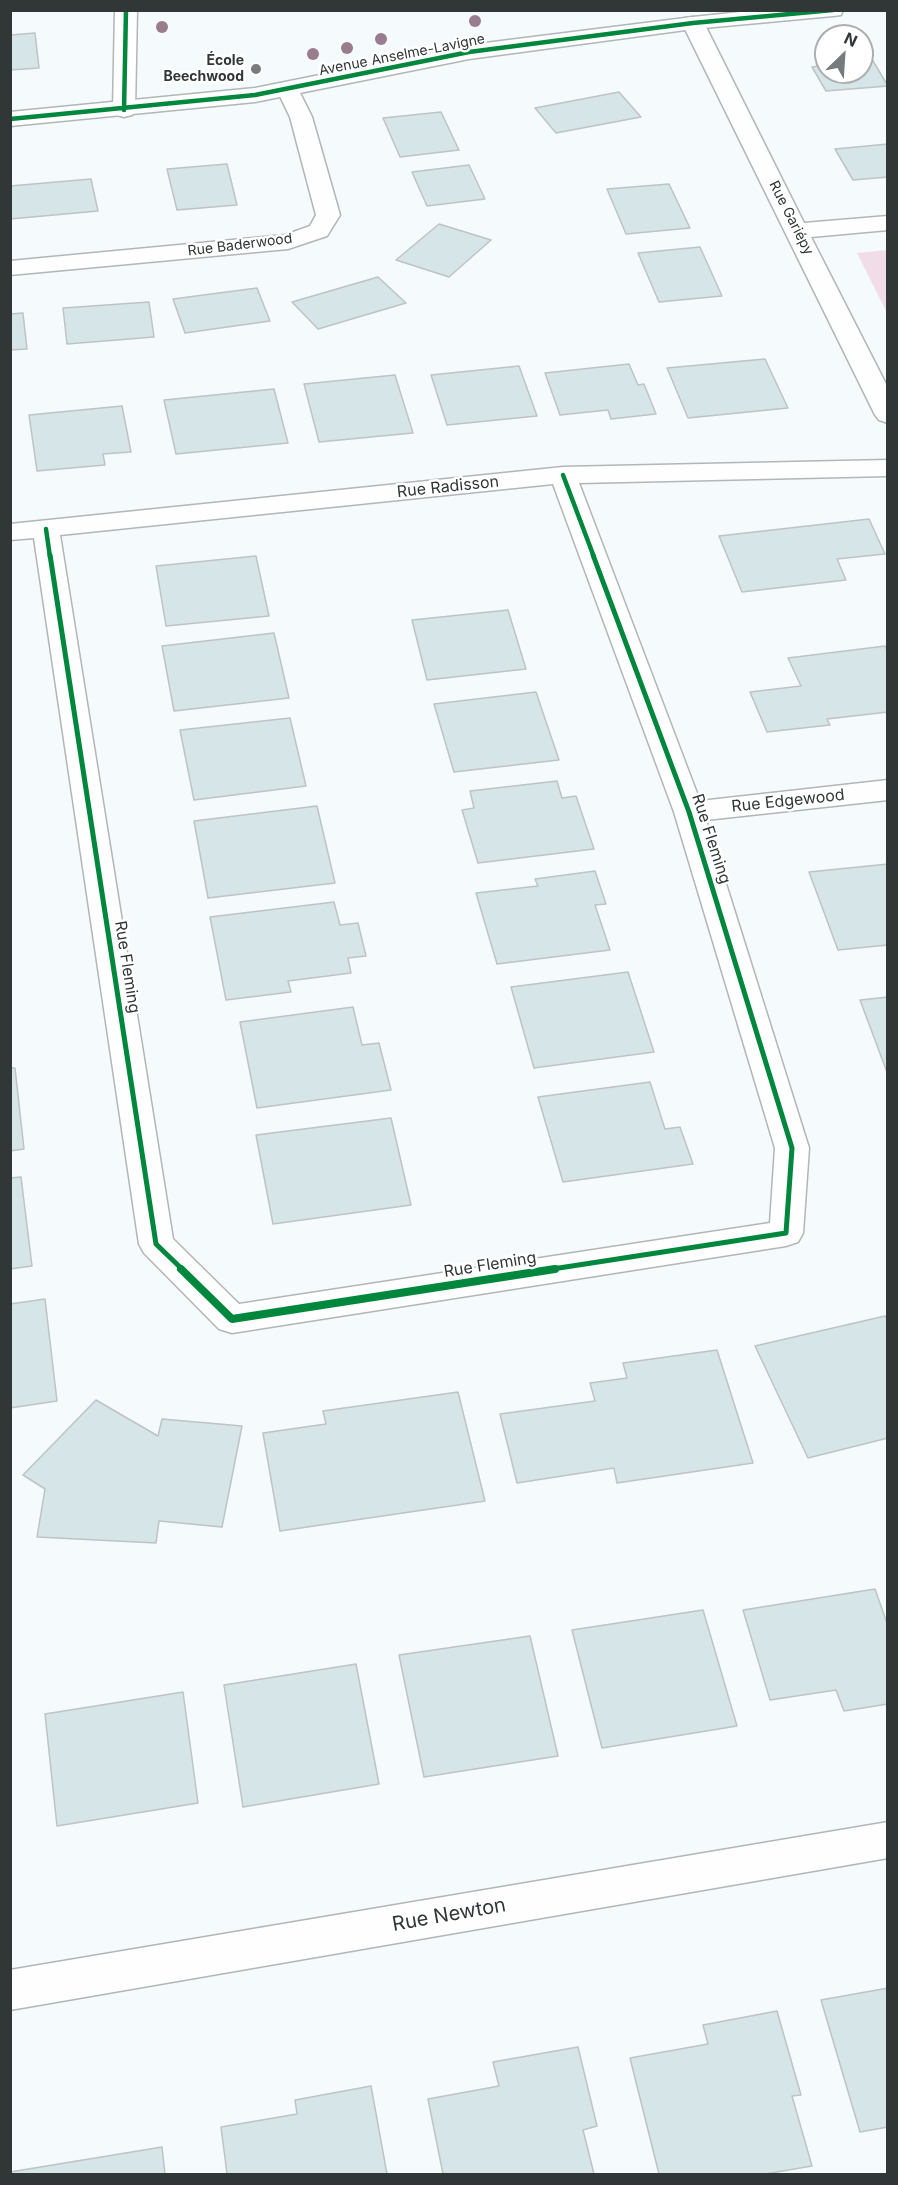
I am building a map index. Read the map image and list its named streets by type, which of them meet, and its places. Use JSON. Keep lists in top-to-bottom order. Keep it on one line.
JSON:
{"streets":{"street":["Avenue Anselme-Lavigne","Rue Gariépy","Rue Baderwood","Rue Radisson","Rue Edgewood","Rue Fleming","Rue Newton"]},"crossings":[["Avenue Anselme-Lavigne","Rue Gariépy"],["Avenue Anselme-Lavigne","Rue Baderwood"],["Rue Radisson","Rue Fleming"],["Rue Edgewood","Rue Fleming"]],"places":["École Beechwood"],"north":"top right"}
